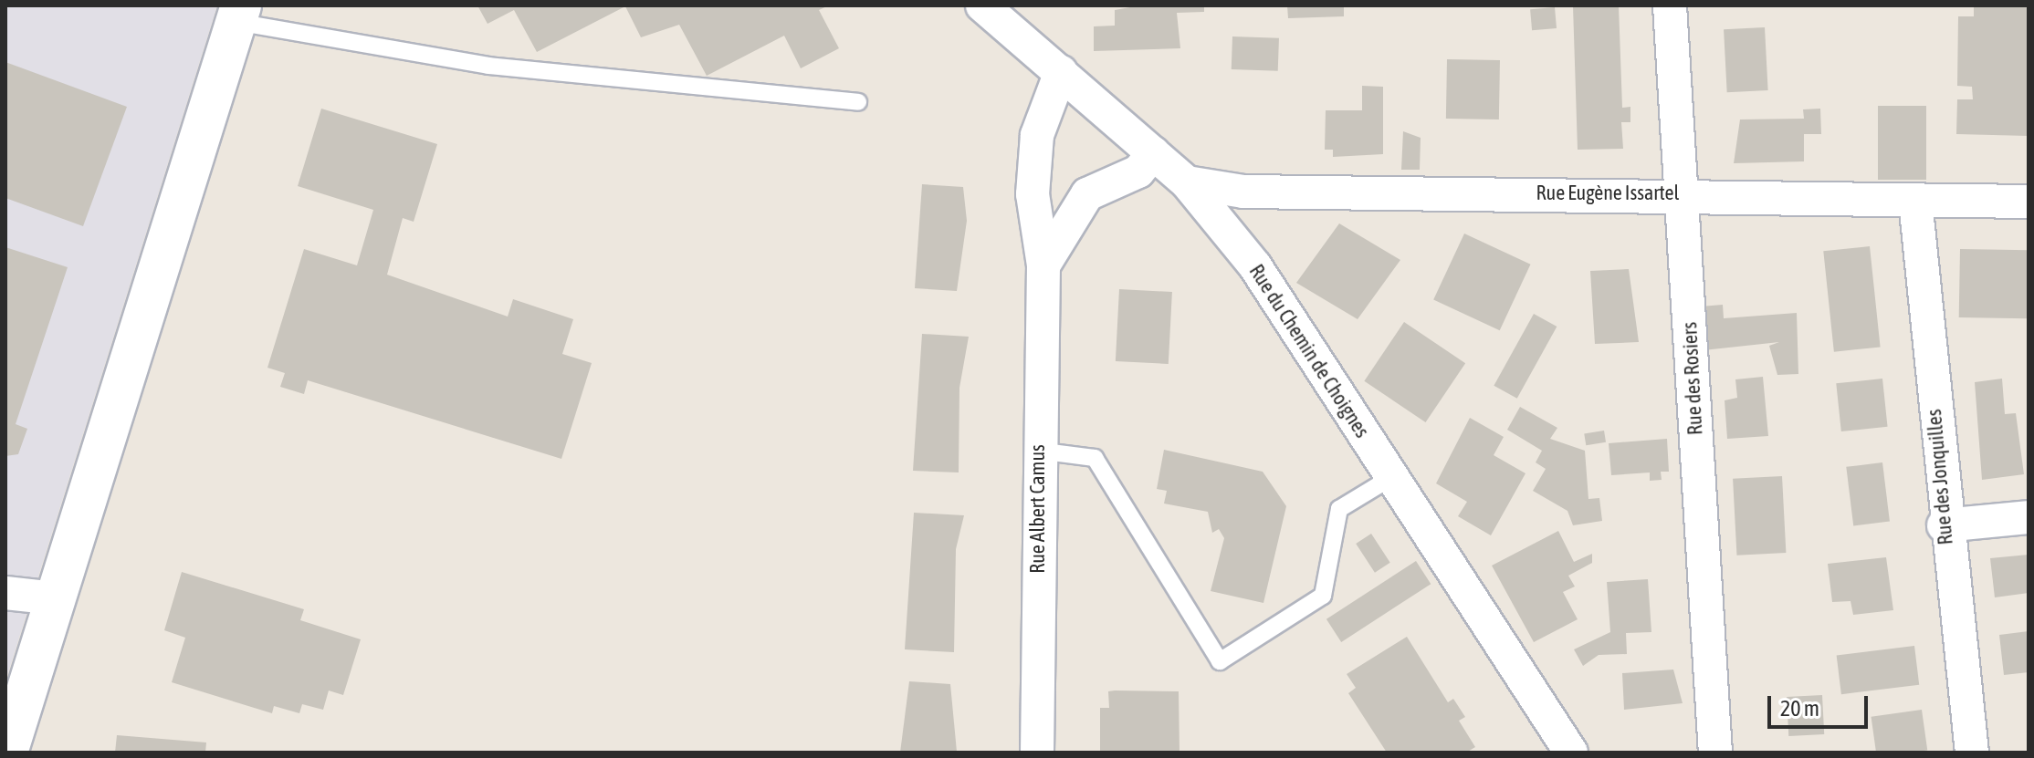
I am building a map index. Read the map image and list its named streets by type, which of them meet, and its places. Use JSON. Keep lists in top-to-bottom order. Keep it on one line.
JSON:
{"streets":{"street":["Rue Eugène Issartel","Rue du Chemin de Choignes","Rue des Rosiers","Rue des Jonquilles","Rue Albert Camus"]},"crossings":[["Rue Eugène Issartel","Rue du Chemin de Choignes"],["Rue Eugène Issartel","Rue des Rosiers"],["Rue Eugène Issartel","Rue des Jonquilles"],["Rue du Chemin de Choignes","Rue Albert Camus"]],"scale_bar":"20 m"}
